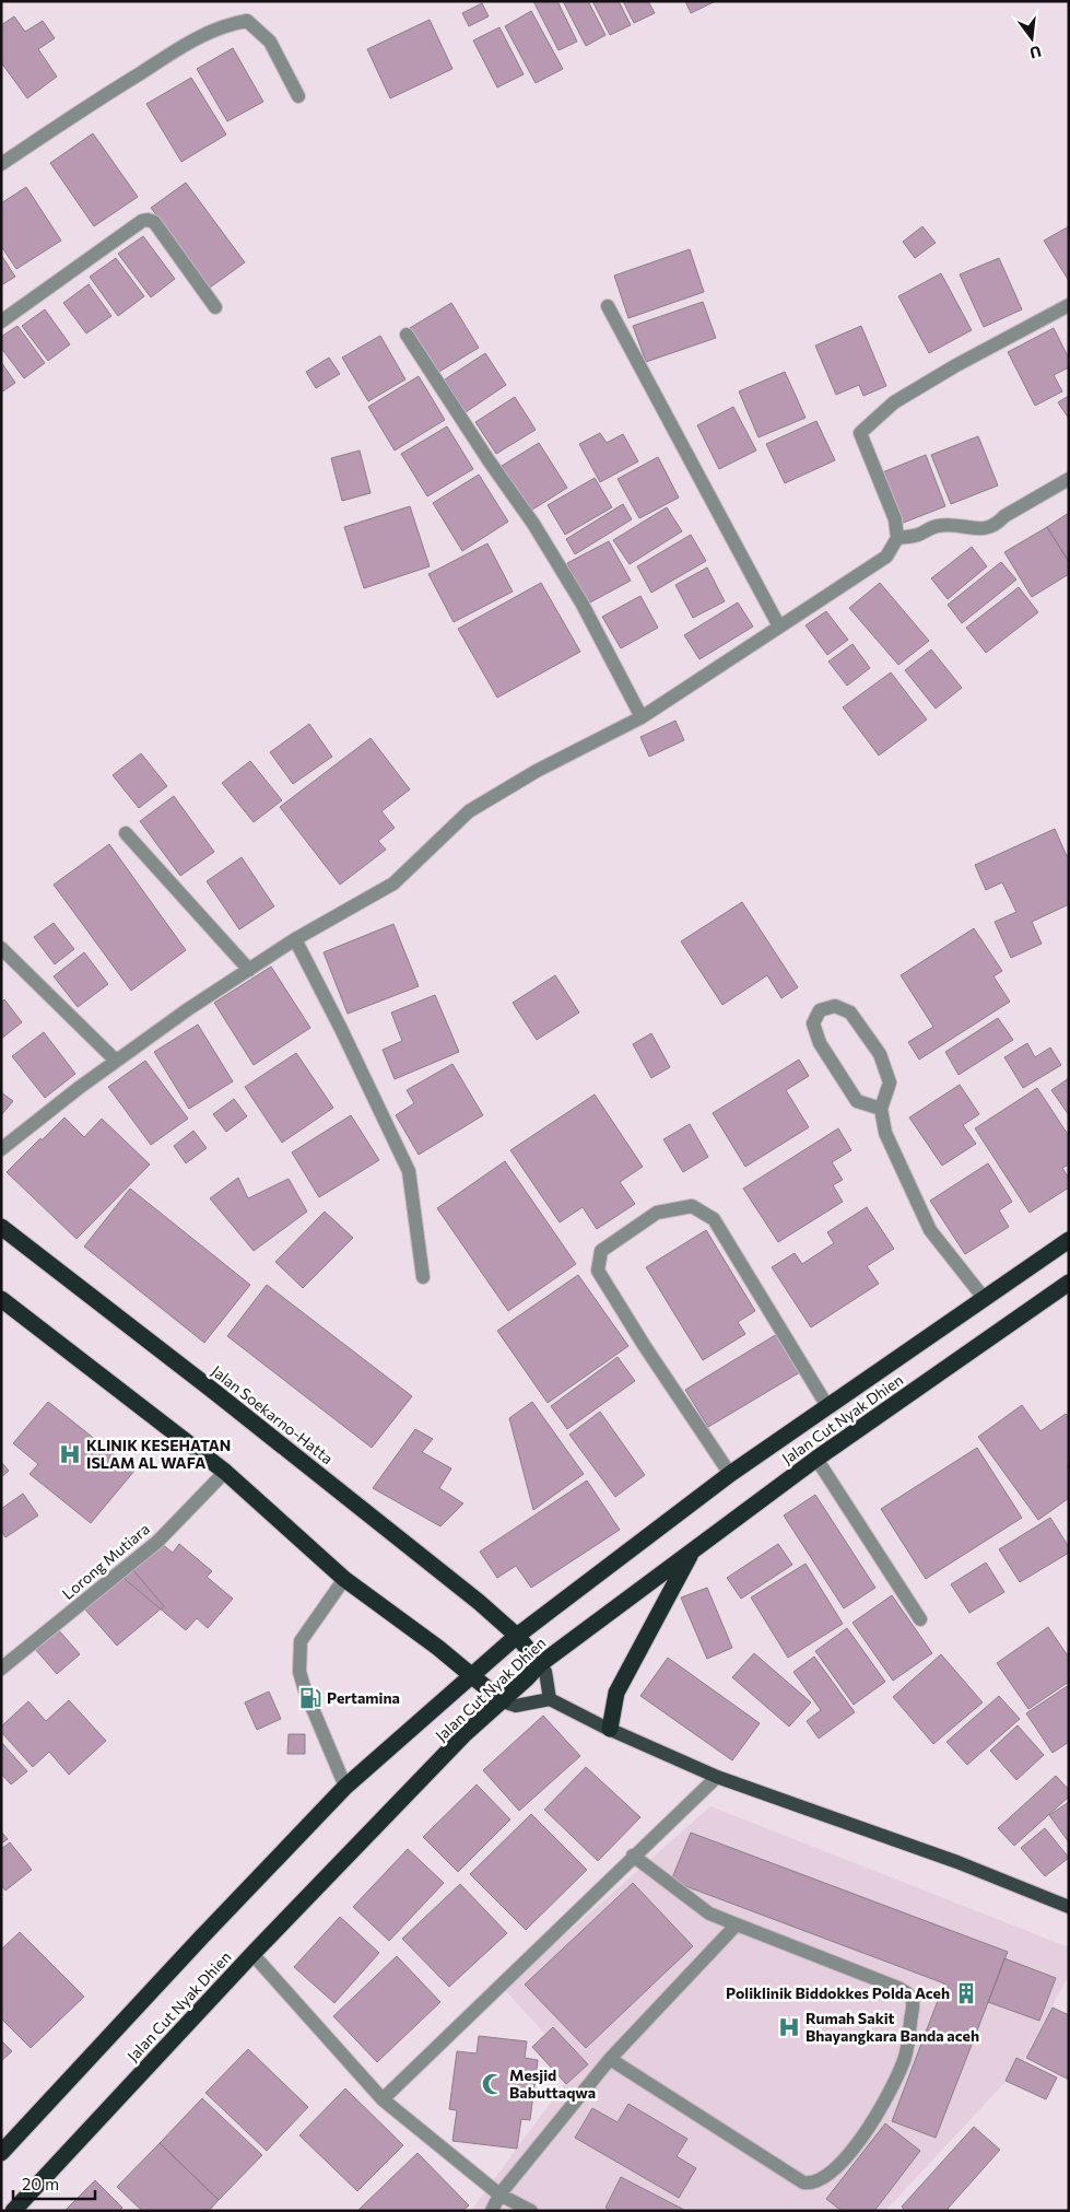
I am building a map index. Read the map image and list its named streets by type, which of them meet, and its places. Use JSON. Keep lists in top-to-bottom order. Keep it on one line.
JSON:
{"streets":{"highway":["Jalan Soekarno-Hatta","Jalan Cut Nyak Dhien"],"street":["Lorong Mutiara"]},"crossings":[["Jalan Soekarno-Hatta","Jalan Cut Nyak Dhien"]],"places":{"hospital":["KLINIK KESEHATAN ISLAM AL WAFA","Rumah Sakit Bhayangkara Banda aceh"],"fuel station":["Pertamina"],"building":["Poliklinik Biddokkes Polda Aceh"],"mosque":["Mesjid Babuttaqwa"]},"scale_bar":"20 m","north":"bottom"}
